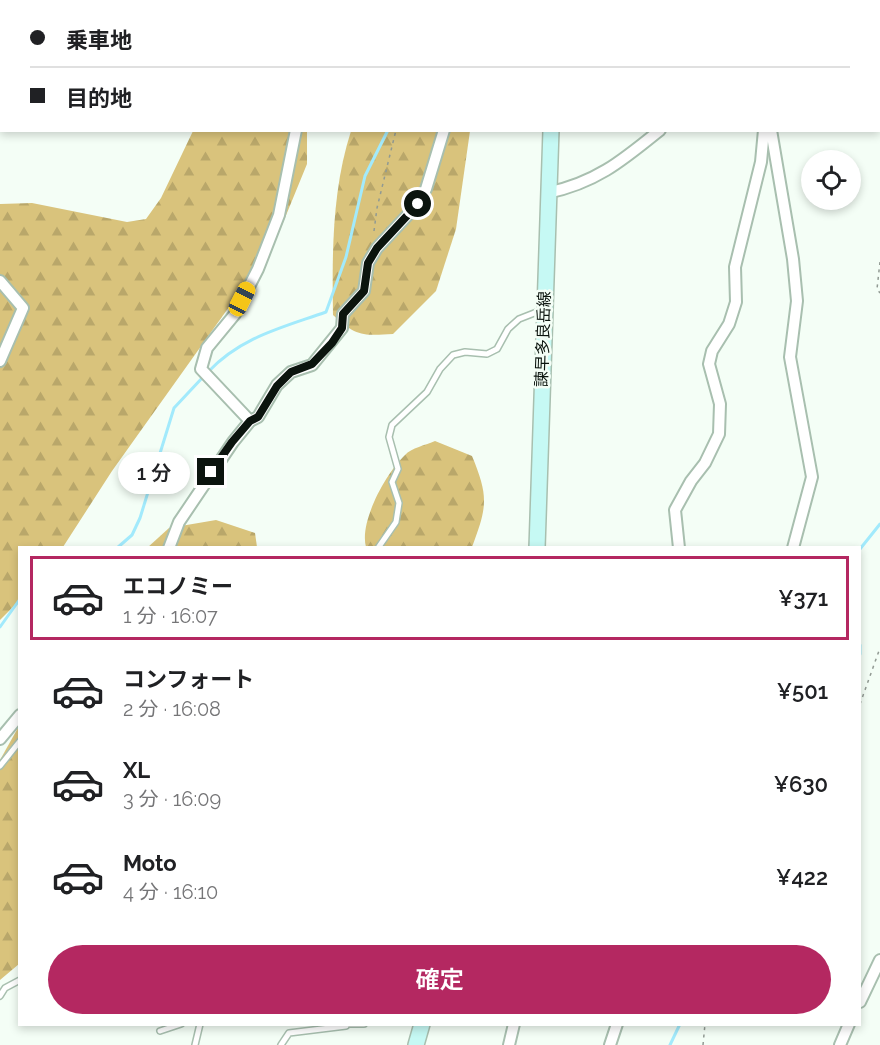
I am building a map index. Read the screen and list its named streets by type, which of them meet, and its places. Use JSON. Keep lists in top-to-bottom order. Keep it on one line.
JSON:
{"streets":{"main road":["諫早多良岳線"]},"page":{"banner":["乗車地","目的地"],"bubble":"1 分","list":[{"name":"エコノミー","note":"1 分 · 16:07","value":"¥371"},{"name":"コンフォート","note":"2 分 · 16:08","value":"¥501"},{"name":"XL","note":"3 分 · 16:09","value":"¥630"},{"name":"Moto","note":"4 分 · 16:10","value":"¥422"}],"buttons":"確定"}}
